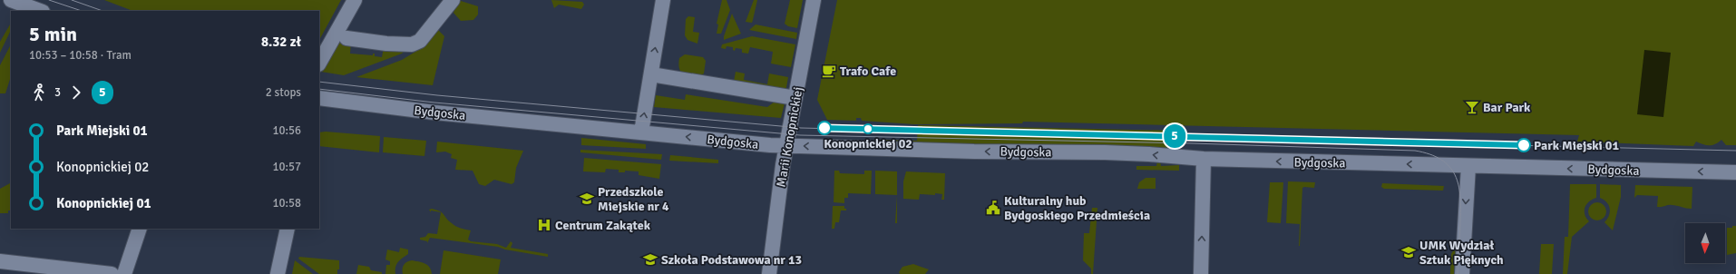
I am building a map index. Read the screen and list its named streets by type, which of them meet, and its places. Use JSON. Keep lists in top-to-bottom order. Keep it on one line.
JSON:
{"streets":{"street":["Bydgoska","Marii Konopnickiej"]},"crossings":[["Bydgoska","Marii Konopnickiej"]],"one_way":["Bydgoska"],"places":{"cafe":["Trafo Cafe"],"bar":["Bar Park"],"other":["Konopnickiej 02","Park Miejski 01"],"school or university":["Przedszkole Miejskie nr 4","UMK Wydział Sztuk Pięknych","Szkoła Podstawowa nr 13"],"public building":["Kulturalny hub Bydgoskiego Przedmieścia"],"hospital":["Centrum Zakątek"]},"lines":["tram line 5"],"north":"bottom","page":{"on_map":"5","heading":["5 min","10:53 – 10:58 · Tram","8.32 zł"],"legs":["3","5","2 stops"],"list":[{"name":"Park Miejski 01","value":"10:56"},{"name":"Konopnickiej 02","value":"10:57"},{"name":"Konopnickiej 01","value":"10:58"}]}}
